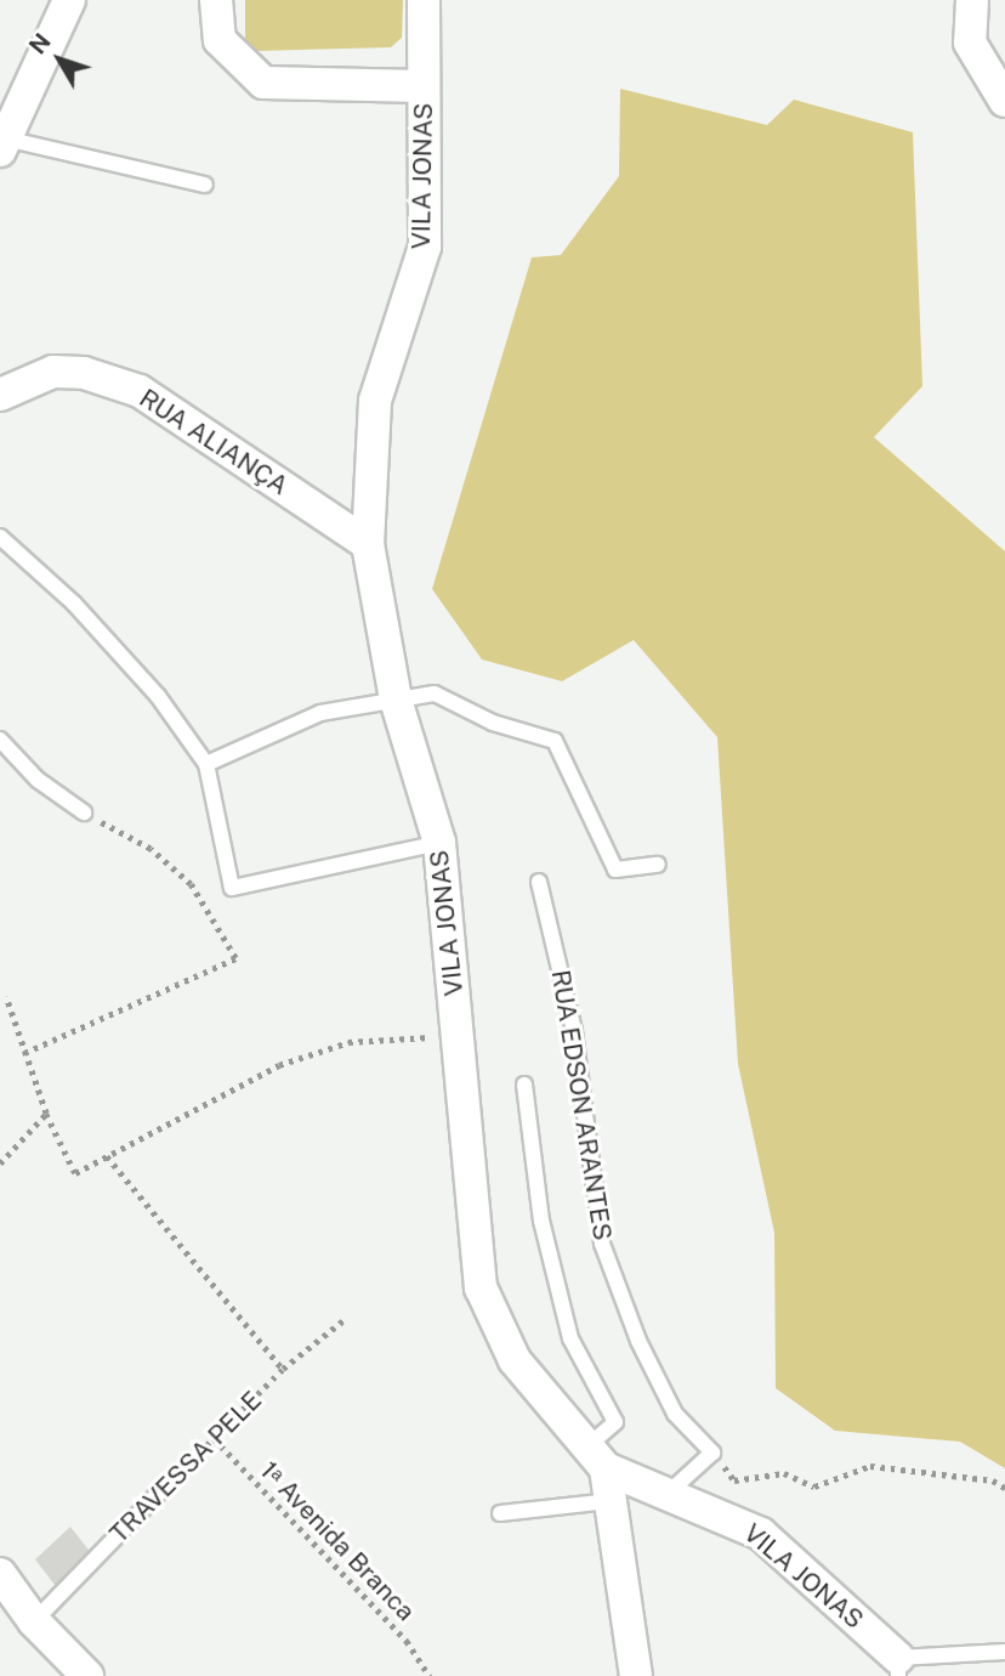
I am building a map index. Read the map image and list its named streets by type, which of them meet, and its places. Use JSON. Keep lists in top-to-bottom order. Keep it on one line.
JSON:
{"streets":{"street":["VILA JONAS","RUA ALIANÇA"],"lane":["RUA EDSON ARANTES","TRAVESSA PELE"],"path":["1ᵃ Avenida Branca"]},"crossings":[["VILA JONAS","RUA ALIANÇA"],["TRAVESSA PELE","1ᵃ Avenida Branca"]],"north":"top left"}
